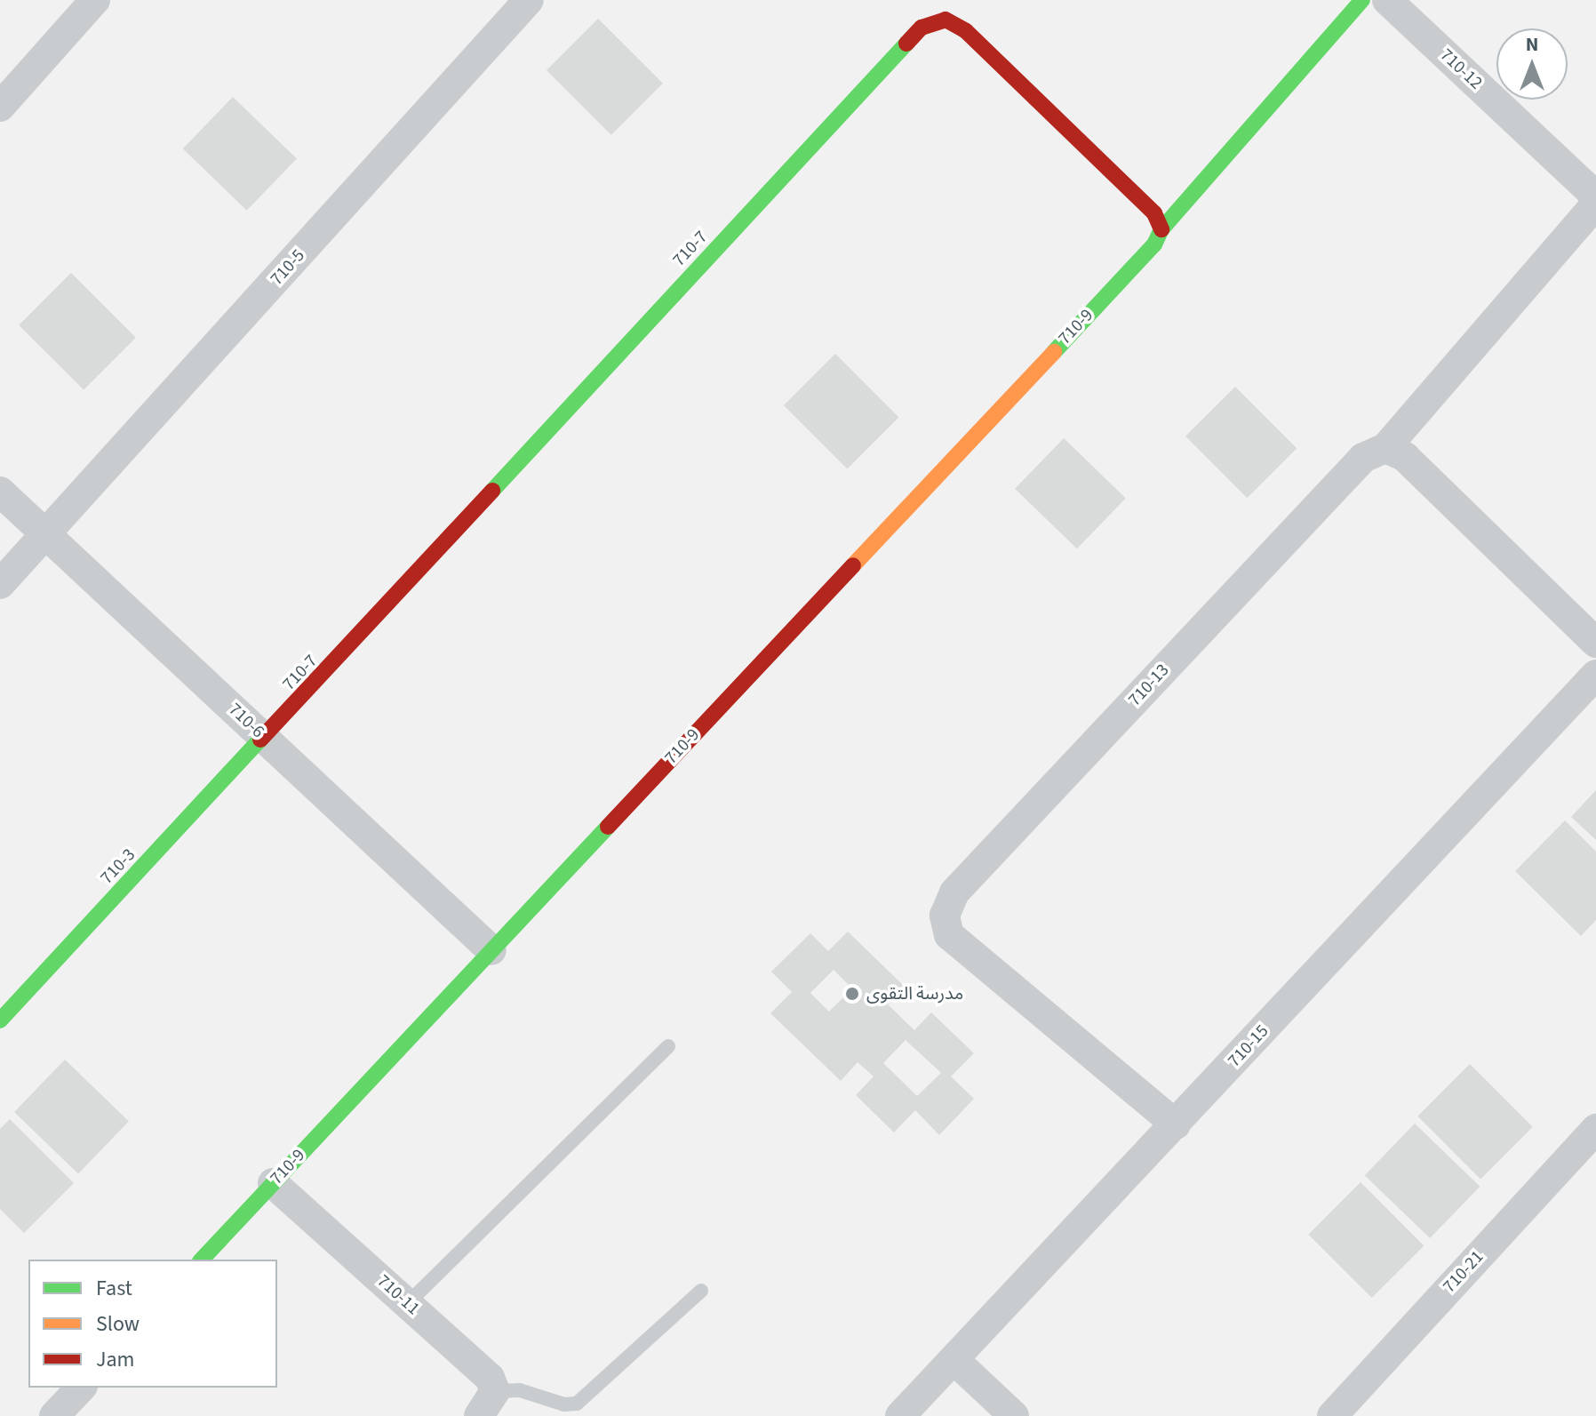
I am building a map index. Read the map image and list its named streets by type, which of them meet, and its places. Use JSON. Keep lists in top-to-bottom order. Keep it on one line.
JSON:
{"streets":{"street":["710-12","710-7","710-5","710-9","710-13","710-6","710-3","710-15","710-21","710-11"]},"crossings":[["710-7","710-6"],["710-7","710-3"],["710-5","710-6"],["710-9","710-6"],["710-9","710-11"],["710-13","710-15"],["710-6","710-3"]],"places":["مدرسة التقوى"],"legend":["Fast","Slow","Jam"],"north":"top"}
